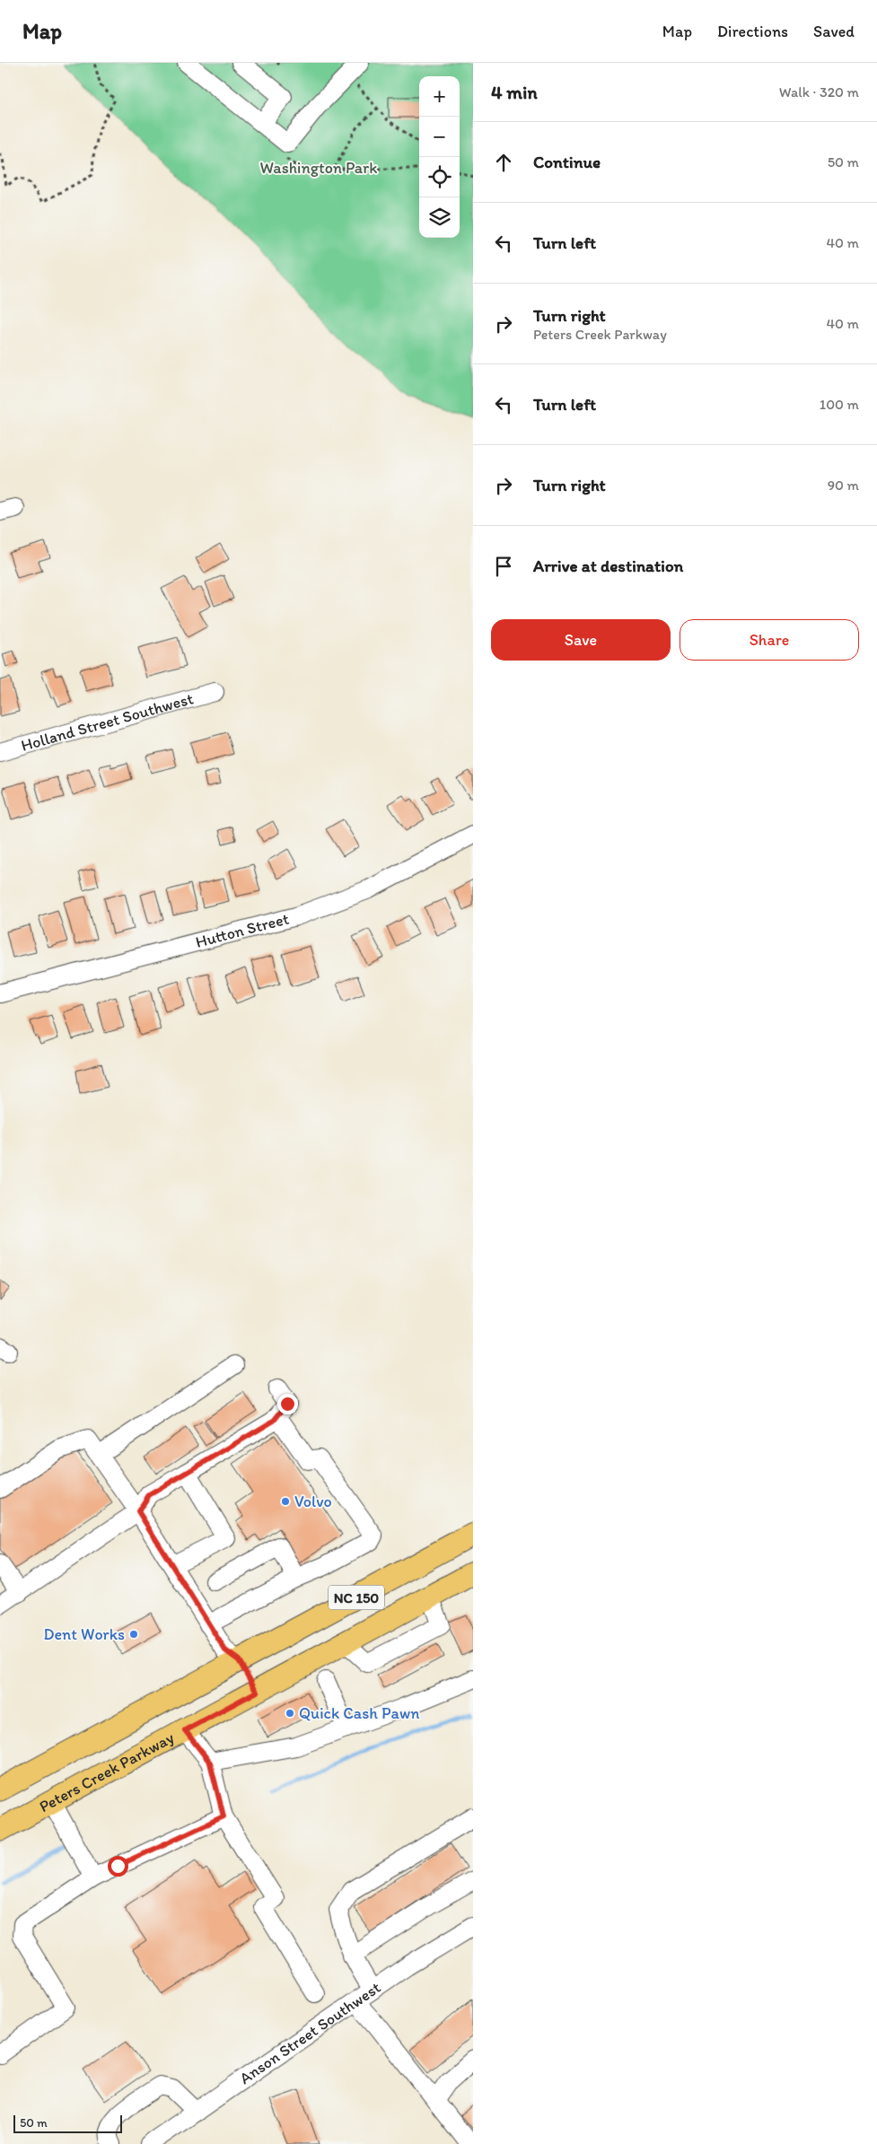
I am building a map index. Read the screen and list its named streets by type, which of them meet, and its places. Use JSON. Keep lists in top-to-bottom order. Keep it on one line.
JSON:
{"streets":{"main road":["NC 150","Peters Creek Parkway"],"street":["Holland Street Southwest","Hutton Street","Anson Street Southwest"]},"parks":["Washington Park"],"places":["Volvo","Dent Works","Quick Cash Pawn"],"scale_bar":"50 m","page":{"header":"Map","nav":["Map","Directions","Saved"],"heading":["4 min","Walk · 320 m"],"map_buttons":["+","−"],"list":[["Continue","50 m"],["Turn left","40 m"],["Turn right","Peters Creek Parkway","40 m"],["Turn left","100 m"],["Turn right","90 m"],"Arrive at destination"],"buttons":["Save","Share"],"scale":"50 m"}}
